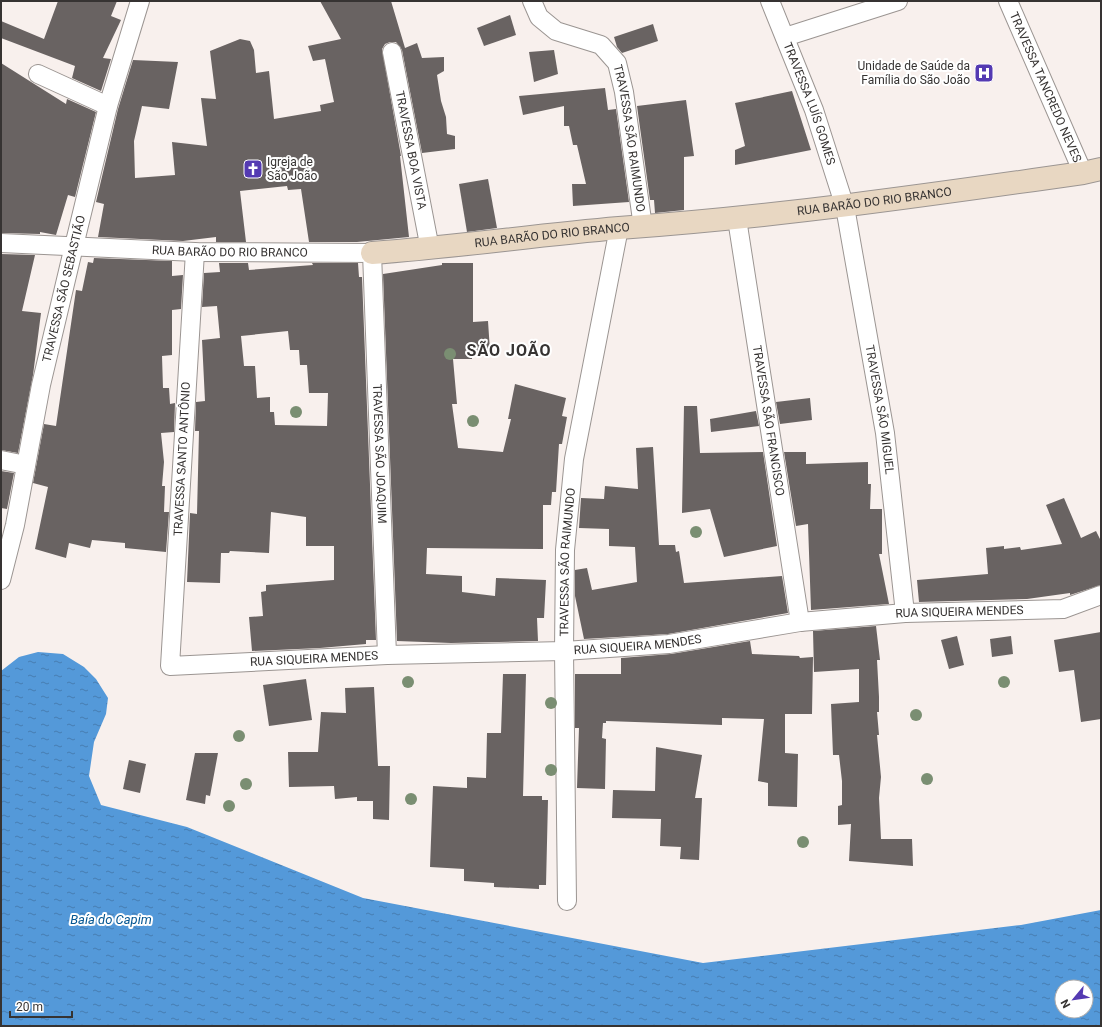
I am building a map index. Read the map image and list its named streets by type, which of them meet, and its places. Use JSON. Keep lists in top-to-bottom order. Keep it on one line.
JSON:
{"streets":{"street":["TRAVESSA TANCREDO NEVES","TRAVESSA LUÍS GOMES","TRAVESSA SÃO RAIMUNDO","TRAVESSA BOA VISTA","RUA BARÃO DO RIO BRANCO","TRAVESSA SÃO SEBASTIÃO","TRAVESSA SÃO MIGUEL","TRAVESSA SÃO FRANCISCO","TRAVESSA SÃO JOAQUIM","TRAVESSA SANTO ANTÔNIO","RUA SIQUEIRA MENDES"]},"crossings":[["TRAVESSA TANCREDO NEVES","RUA BARÃO DO RIO BRANCO"],["TRAVESSA LUÍS GOMES","RUA BARÃO DO RIO BRANCO"],["TRAVESSA LUÍS GOMES","TRAVESSA SÃO MIGUEL"],["TRAVESSA SÃO RAIMUNDO","RUA BARÃO DO RIO BRANCO"],["TRAVESSA SÃO RAIMUNDO","RUA SIQUEIRA MENDES"],["TRAVESSA BOA VISTA","RUA BARÃO DO RIO BRANCO"],["RUA BARÃO DO RIO BRANCO","TRAVESSA SÃO SEBASTIÃO"],["RUA BARÃO DO RIO BRANCO","TRAVESSA SÃO MIGUEL"],["RUA BARÃO DO RIO BRANCO","TRAVESSA SÃO FRANCISCO"],["RUA BARÃO DO RIO BRANCO","TRAVESSA SÃO JOAQUIM"],["RUA BARÃO DO RIO BRANCO","TRAVESSA SANTO ANTÔNIO"],["TRAVESSA SÃO MIGUEL","RUA SIQUEIRA MENDES"],["TRAVESSA SÃO FRANCISCO","RUA SIQUEIRA MENDES"],["TRAVESSA SÃO JOAQUIM","RUA SIQUEIRA MENDES"],["TRAVESSA SANTO ANTÔNIO","RUA SIQUEIRA MENDES"]],"districts":["SÃO JOÃO"],"water":["Baía do Capim"],"places":{"hospital":["Unidade de Saúde da Família do São João"],"church":["Igreja de São João"]},"scale_bar":"20 m","north":"bottom left"}
